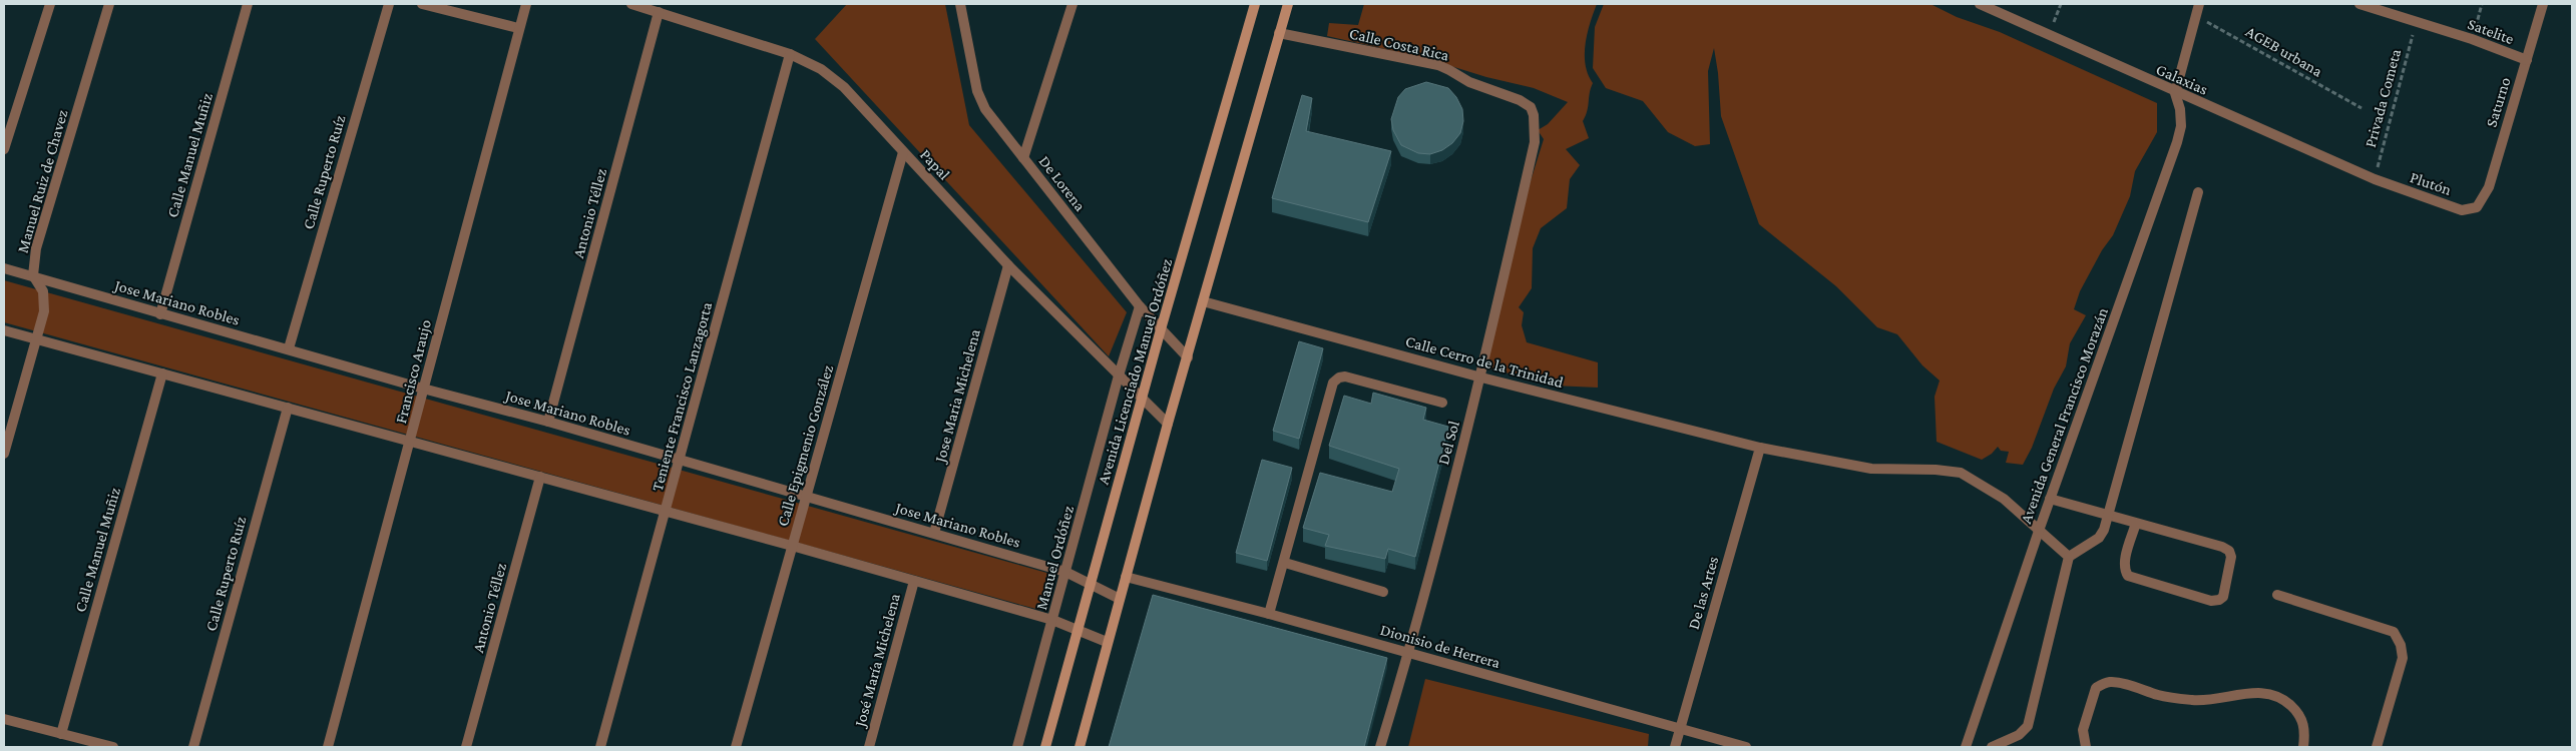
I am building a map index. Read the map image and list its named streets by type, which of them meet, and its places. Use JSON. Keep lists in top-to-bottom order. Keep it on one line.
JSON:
{"streets":{"main road":["Avenida Licenciado Manuel Ordóñez"],"street":["Satelite","Calle Costa Rica","Galaxias","Saturno","Calle Manuel Muñiz","Papal","Calle Ruperto Ruíz","Manuel Ruiz de Chavez","De Lorena","Plutón","Antonio Téllez","Jose Mariano Robles","Calle Cerro de la Trinidad","Francisco Araujo","Jose Maria Michelena","Teniente Francisco Lanzagorta","Avenida General Francisco Morazán","Del Sol","Calle Epigmenio González","Manuel Ordóñez","De las Artes","Dionisio de Herrera","José María Michelena"],"path":["AGEB urbana","Privada Cometa"]},"crossings":[["Satelite","Privada Cometa"],["Satelite","Saturno"],["Calle Costa Rica","Del Sol"],["Galaxias","Privada Cometa"],["Galaxias","Plutón"],["Galaxias","Avenida General Francisco Morazán"],["Privada Cometa","Plutón"],["Saturno","Plutón"],["Calle Manuel Muñiz","Jose Mariano Robles"],["Papal","Antonio Téllez"],["Papal","Avenida Licenciado Manuel Ordóñez"],["Papal","Jose Maria Michelena"],["Papal","Teniente Francisco Lanzagorta"],["Papal","Calle Epigmenio González"],["Papal","Manuel Ordóñez"],["Calle Ruperto Ruíz","Jose Mariano Robles"],["Manuel Ruiz de Chavez","Jose Mariano Robles"],["De Lorena","Avenida Licenciado Manuel Ordóñez"],["De Lorena","Manuel Ordóñez"],["Antonio Téllez","Jose Mariano Robles"],["Jose Mariano Robles","Francisco Araujo"],["Jose Mariano Robles","Avenida Licenciado Manuel Ordóñez"],["Jose Mariano Robles","Jose Maria Michelena"],["Jose Mariano Robles","Teniente Francisco Lanzagorta"],["Jose Mariano Robles","Calle Epigmenio González"],["Jose Mariano Robles","Manuel Ordóñez"],["Calle Cerro de la Trinidad","Avenida General Francisco Morazán"],["Calle Cerro de la Trinidad","Del Sol"],["Calle Cerro de la Trinidad","De las Artes"],["Del Sol","Dionisio de Herrera"],["De las Artes","Dionisio de Herrera"]]}
